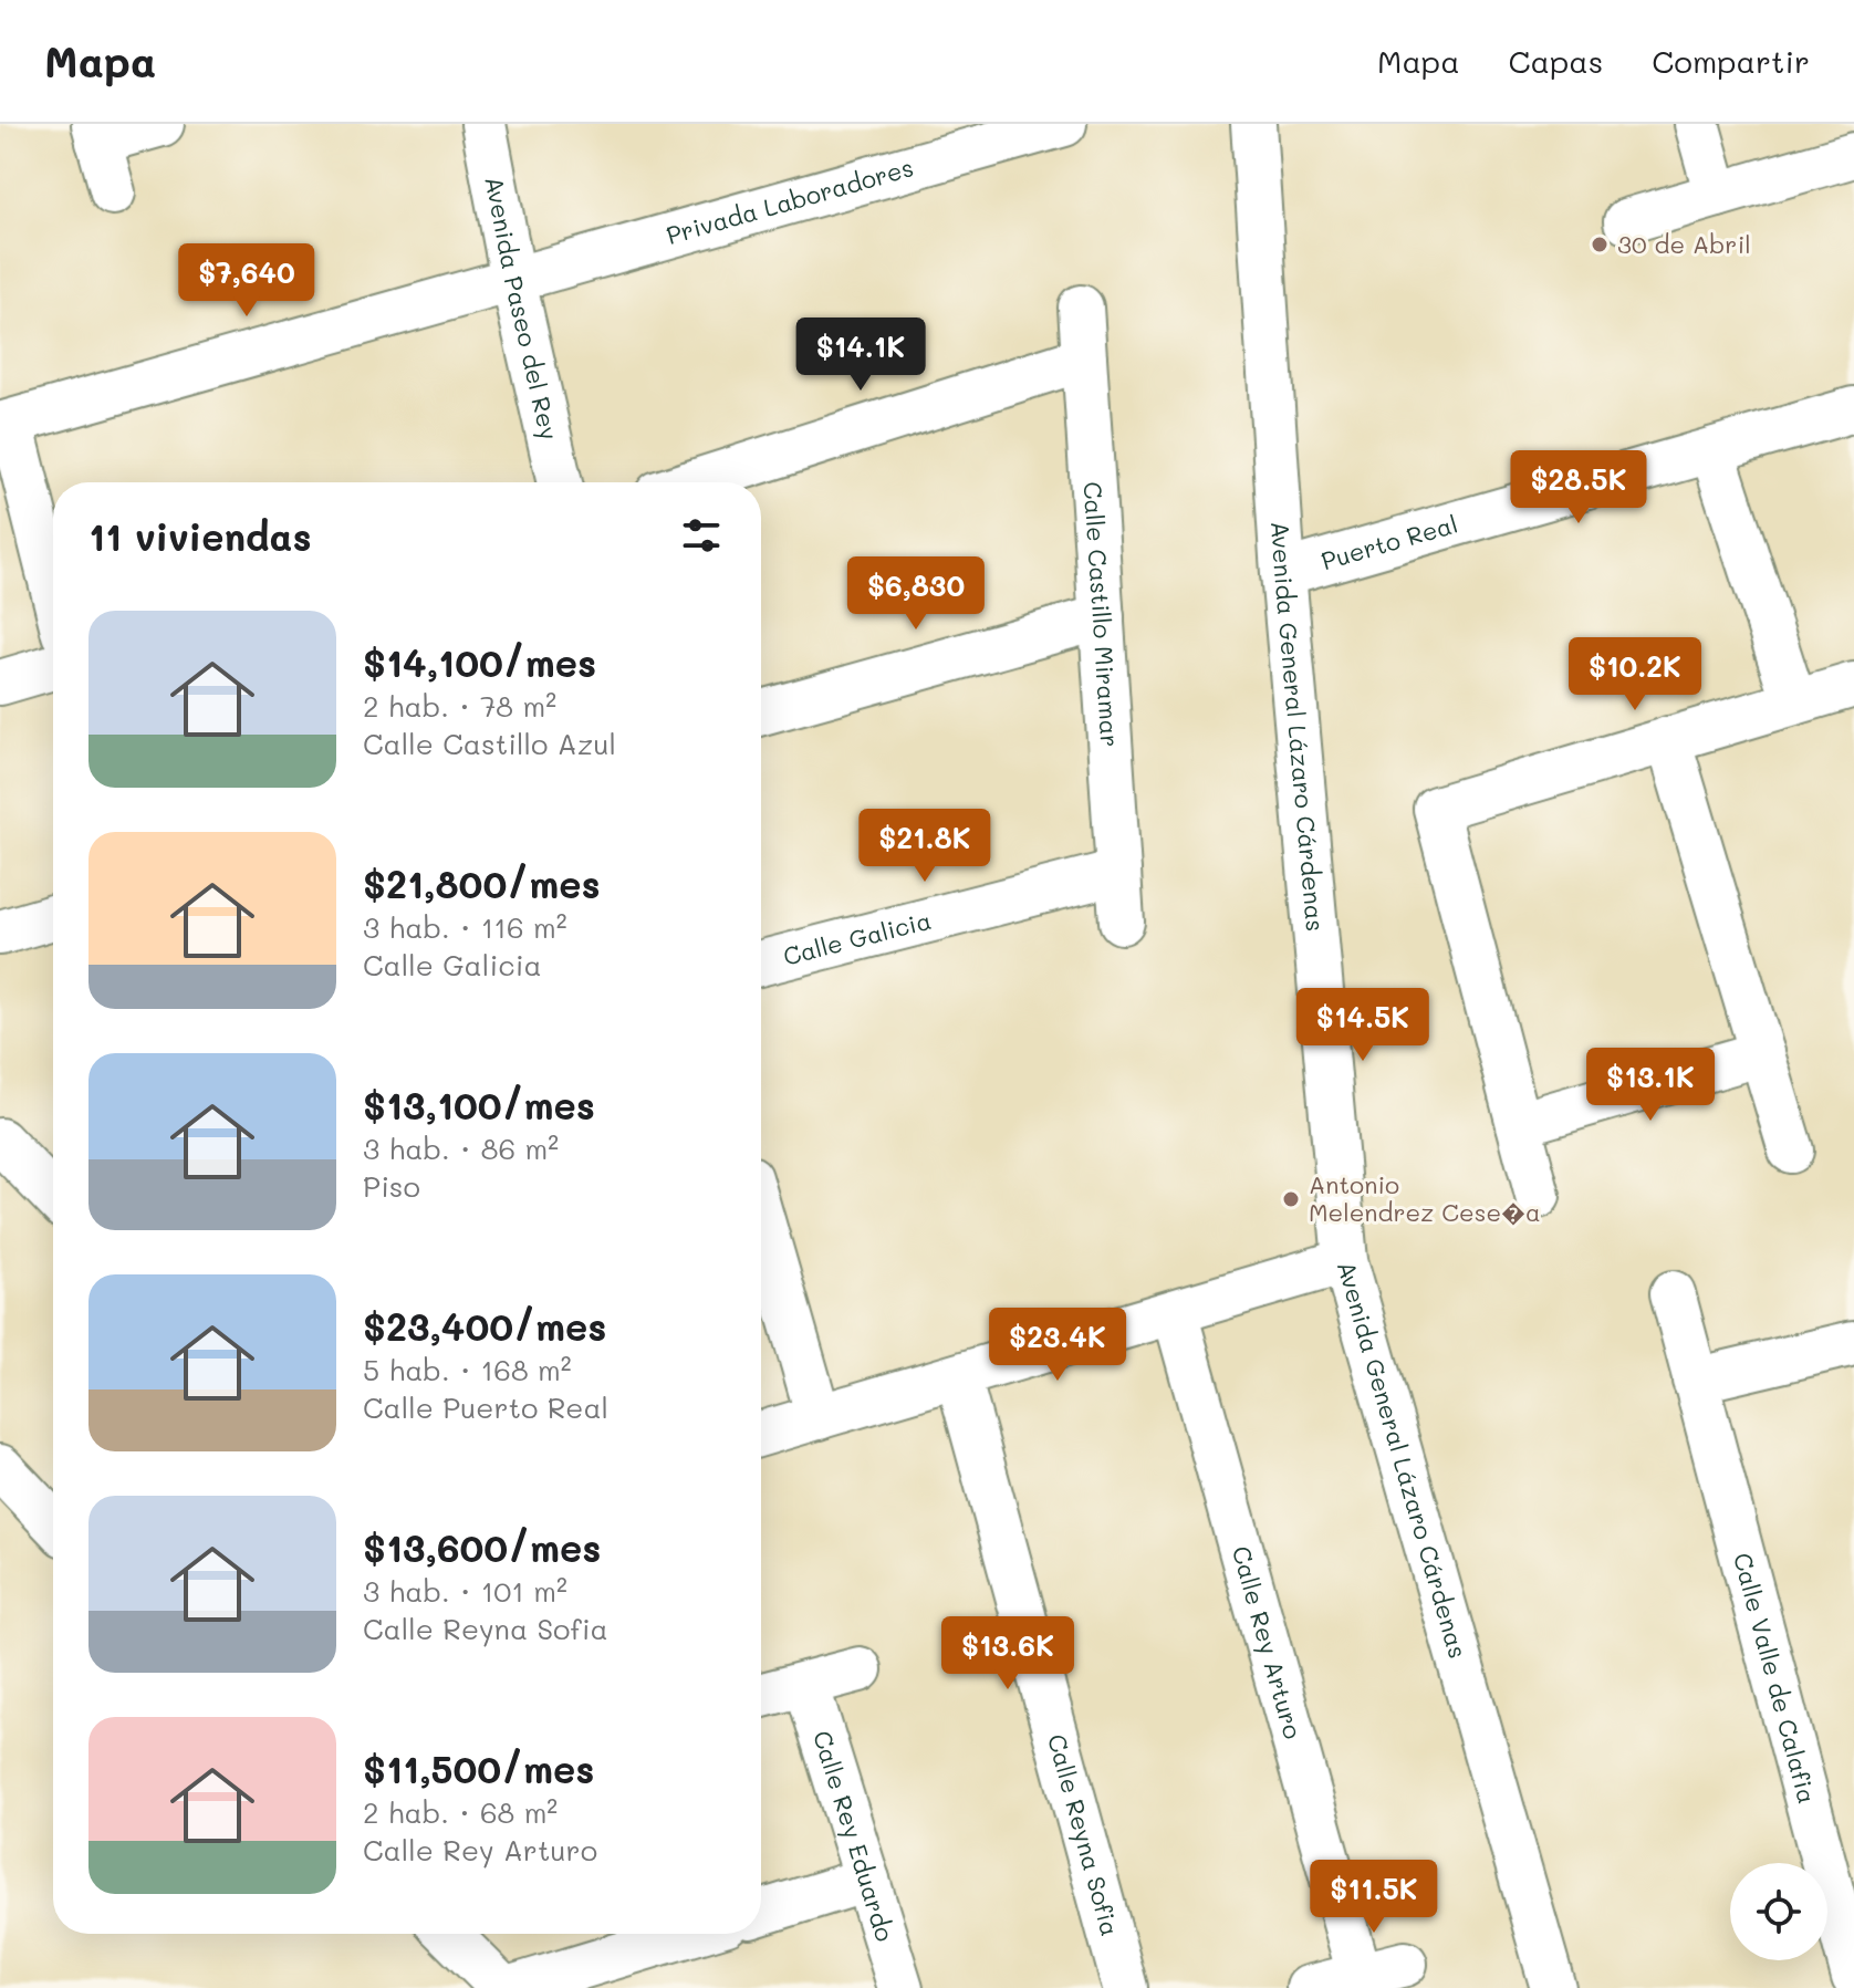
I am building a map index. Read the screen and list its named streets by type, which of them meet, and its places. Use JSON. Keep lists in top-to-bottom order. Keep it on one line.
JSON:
{"streets":{"street":["Privada Laboradores","Avenida Paseo del Rey","Puerto Real","Calle Castillo Miramar","Avenida General Lázaro Cárdenas","Calle Galicia","Calle Rey Arturo","Calle Valle de Calafia","Calle Reyna Sofia","Calle Rey Eduardo"]},"crossings":[["Privada Laboradores","Avenida Paseo del Rey"],["Puerto Real","Avenida General Lázaro Cárdenas"],["Calle Castillo Miramar","Calle Galicia"]],"places":["30 de Abril","Antonio Melendrez Cese�a"],"page":{"header":"Mapa","nav":["Mapa","Capas","Compartir"],"price":["$7,640","$14.1K","$28.5K","$6,830","$10.2K","$21.8K","$14.5K","$13.1K","$23.4K","$13.6K","$11.5K"],"heading":"11 viviendas","list":[{"name":"$14,100/mes","note":"2 hab. · 78 m² · Calle Castillo Azul"},{"name":"$21,800/mes","note":"3 hab. · 116 m² · Calle Galicia"},{"name":"$13,100/mes","note":"3 hab. · 86 m² · Piso"},{"name":"$23,400/mes","note":"5 hab. · 168 m² · Calle Puerto Real"},{"name":"$13,600/mes","note":"3 hab. · 101 m² · Calle Reyna Sofia"},{"name":"$11,500/mes","note":"2 hab. · 68 m² · Calle Rey Arturo"}]}}
